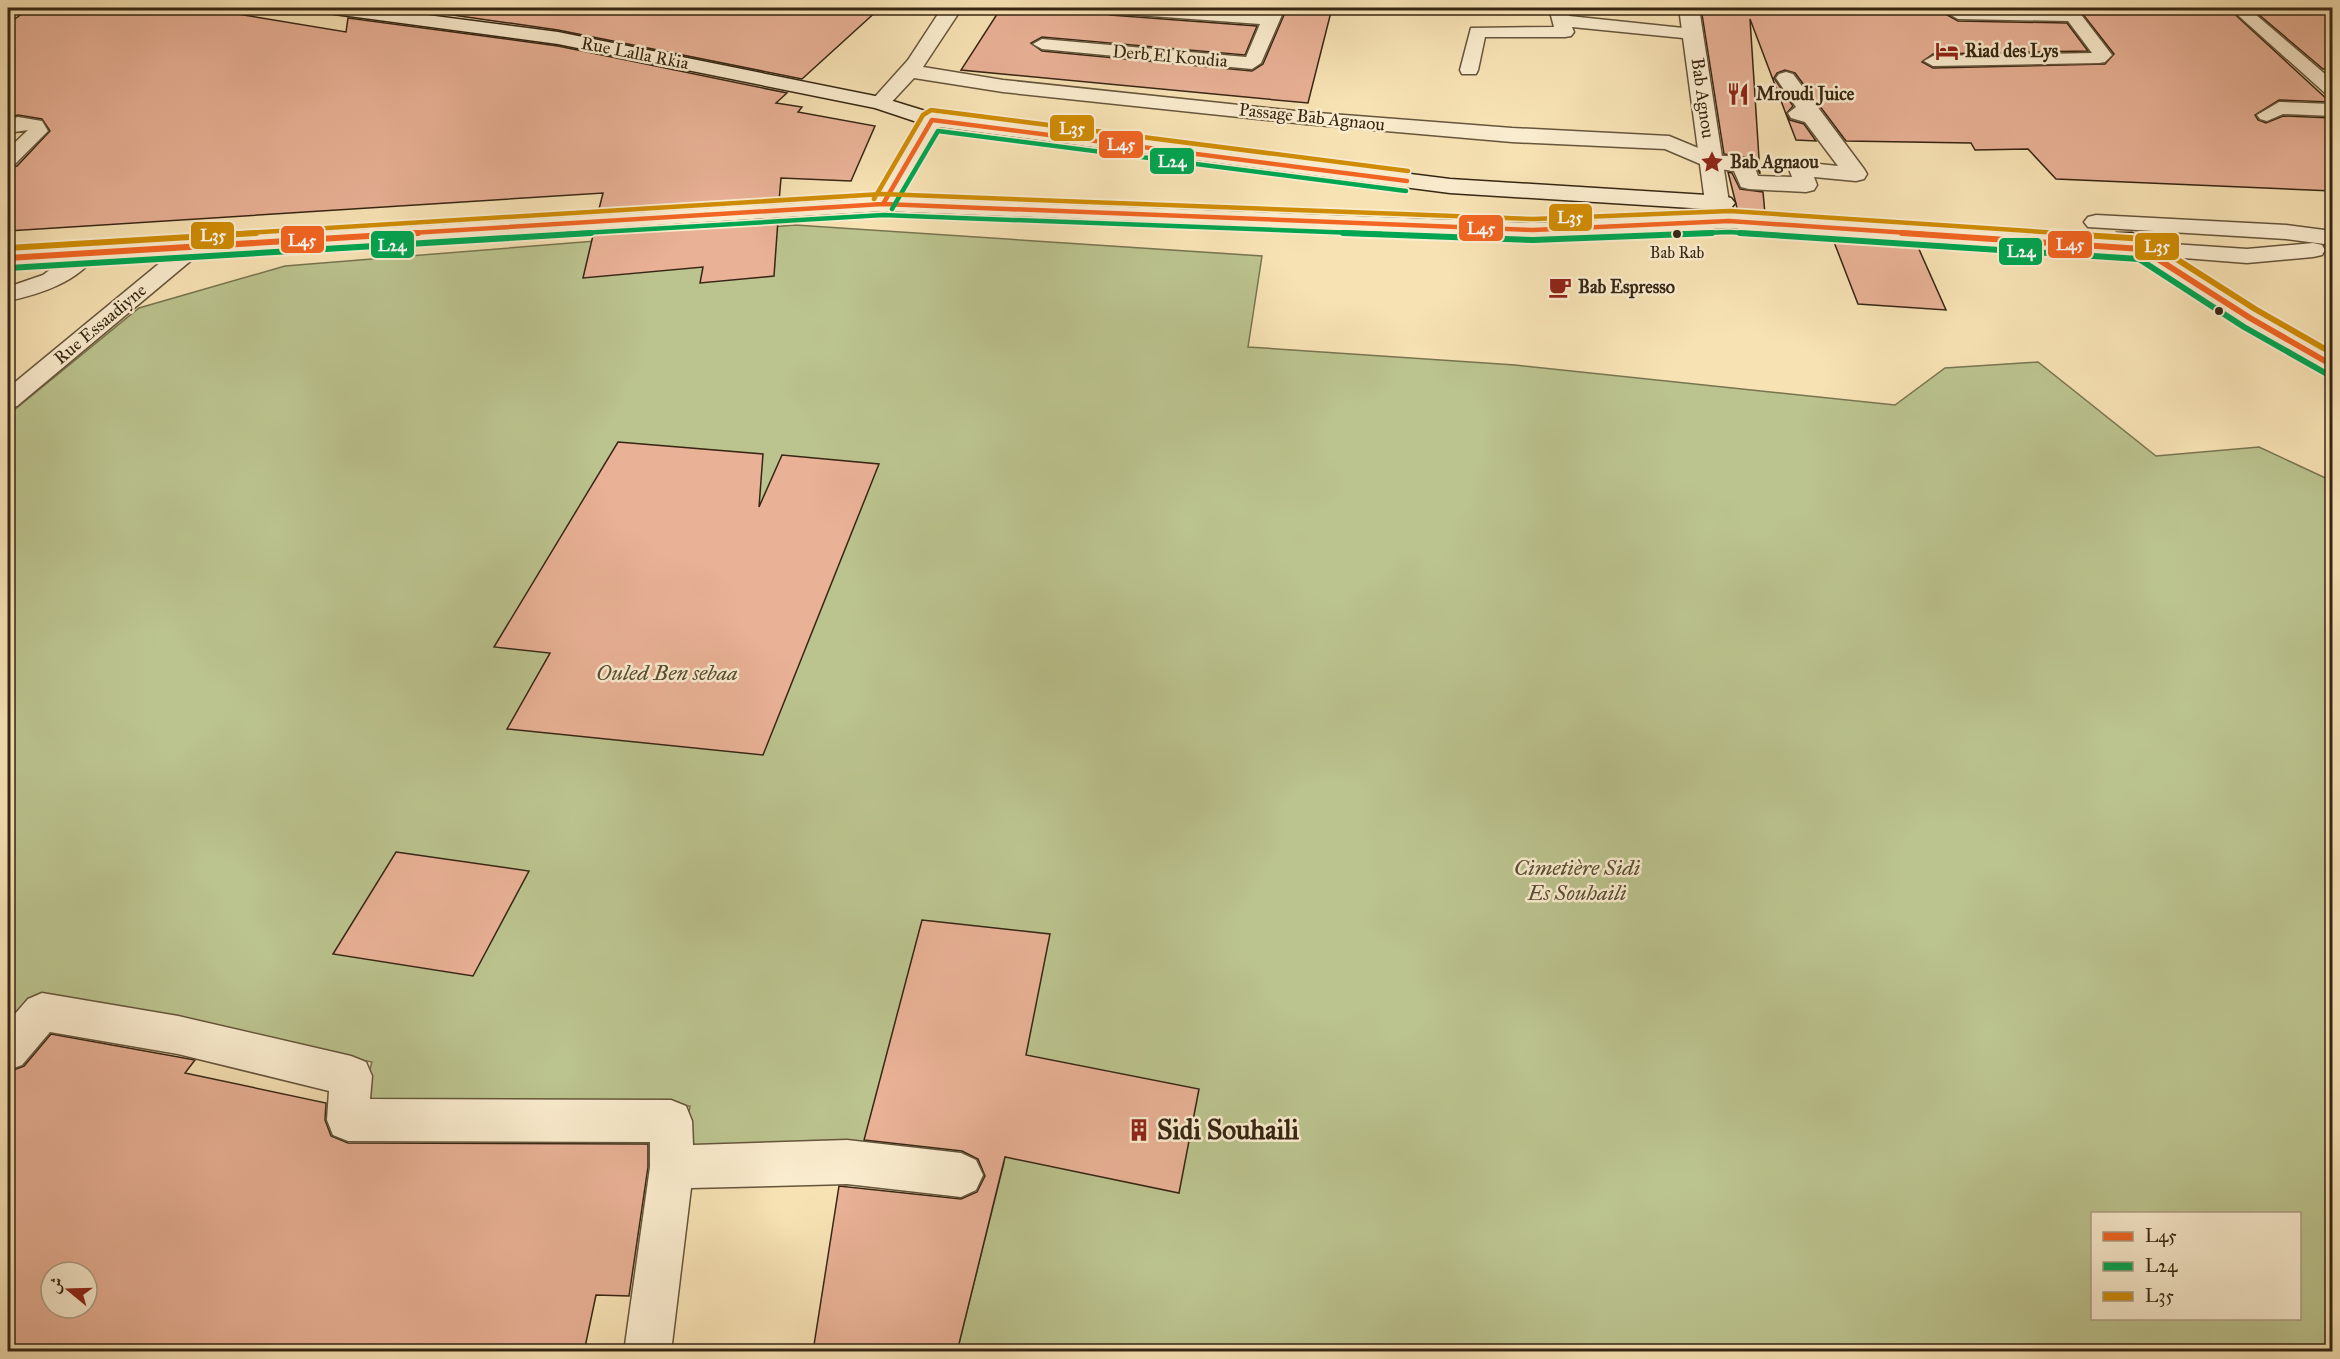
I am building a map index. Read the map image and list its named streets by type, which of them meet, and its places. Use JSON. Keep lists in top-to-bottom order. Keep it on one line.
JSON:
{"streets":{"main road":["Rue Lalla Rkia","Bab Agnou","Passage Bab Agnaou"],"lane":["Derb El Koudia","Rue Essaadiyne"]},"crossings":[["Rue Lalla Rkia","Bab Agnou"],["Bab Agnou","Passage Bab Agnaou"]],"parks":["Ouled Ben sebaa","Cimetière Sidi Es Souhaili"],"places":{"hotel":["Riad des Lys"],"restaurant":["Mroudi Juice"],"place":["Bab Agnaou"],"other":["Bab Rab"],"cafe":["Bab Espresso"],"building":["Sidi Souhaili"]},"lines":["transit line L35","transit line L45","transit line L24"],"legend":["L45","L24","L35"],"north":"left"}
